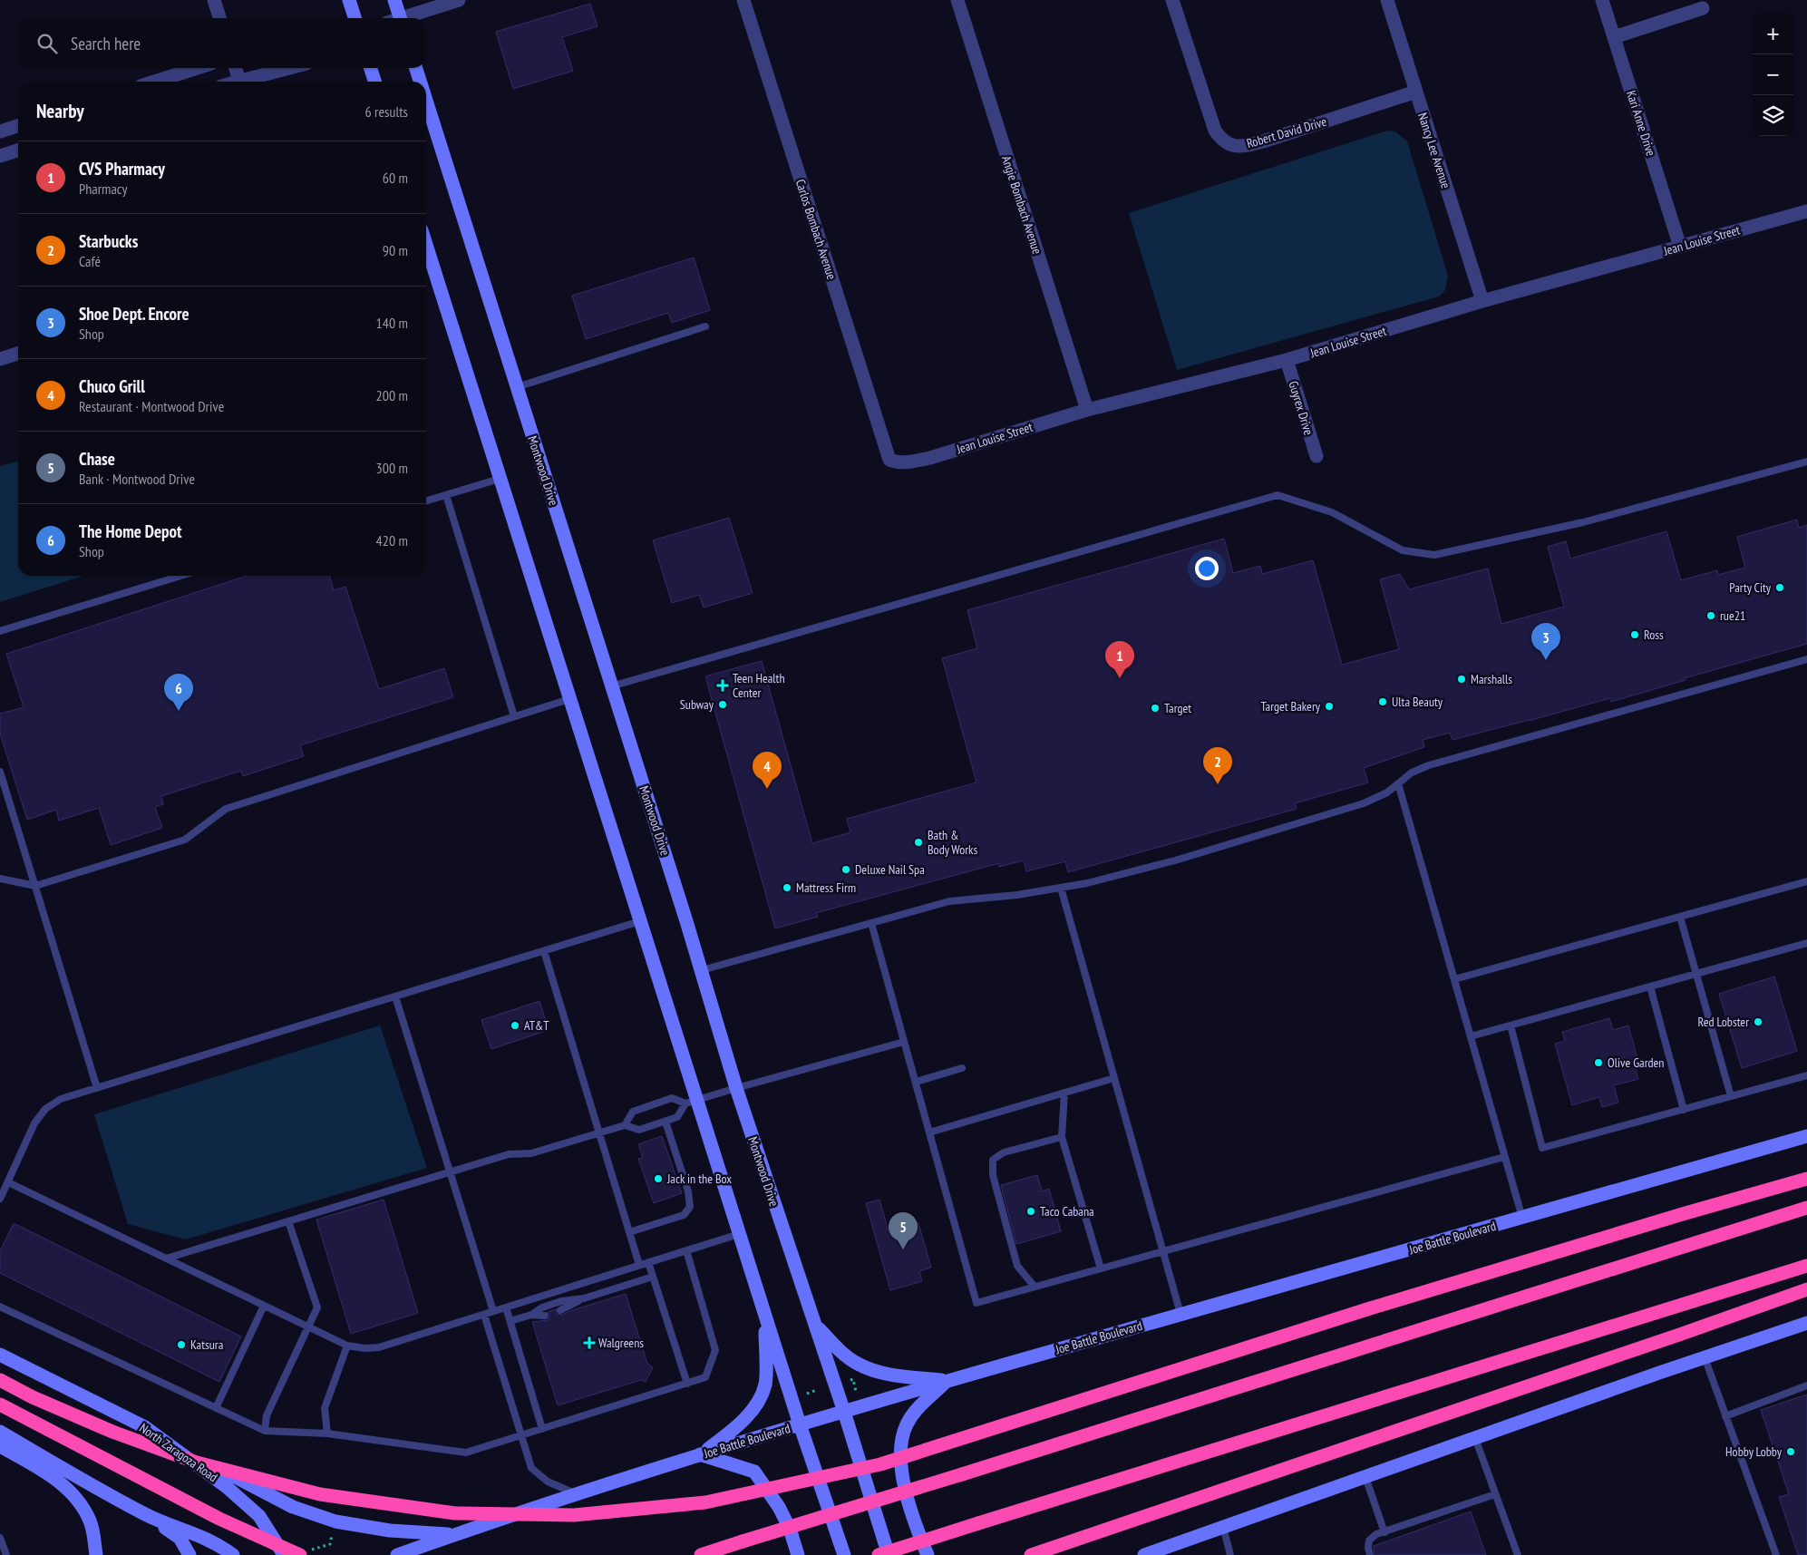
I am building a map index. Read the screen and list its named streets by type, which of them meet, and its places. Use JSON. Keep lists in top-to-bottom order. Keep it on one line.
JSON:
{"streets":{"main road":["Montwood Drive","Joe Battle Boulevard","North Zaragoza Road"],"street":["Kari Anne Drive","Robert David Drive","Nancy Lee Avenue","Angie Bombach Avenue","Carlos Bombach Avenue","Jean Louise Street","Guyrex Drive"]},"crossings":[["Kari Anne Drive","Jean Louise Street"],["Robert David Drive","Nancy Lee Avenue"],["Nancy Lee Avenue","Jean Louise Street"],["Angie Bombach Avenue","Jean Louise Street"],["Carlos Bombach Avenue","Jean Louise Street"],["Jean Louise Street","Guyrex Drive"],["Montwood Drive","Joe Battle Boulevard"]],"places":{"other":["Party City","rue21","Ross","Marshalls","Ulta Beauty","Subway","Target Bakery","Target","Bath & Body Works","Deluxe Nail Spa","Mattress Firm","Red Lobster","AT&T","Olive Garden","Jack in the Box","Taco Cabana","Katsura","Hobby Lobby"],"health":["Teen Health Center","Walgreens"]},"page":{"map_buttons":["+","−"],"search":"Search here","heading":["Nearby","6 results"],"list":[{"mark":"1","name":"CVS Pharmacy","note":"Pharmacy","value":"60 m"},{"mark":"2","name":"Starbucks","note":"Café","value":"90 m"},{"mark":"3","name":"Shoe Dept. Encore","note":"Shop","value":"140 m"},{"mark":"4","name":"Chuco Grill","note":"Restaurant · Montwood Drive","value":"200 m"},{"mark":"5","name":"Chase","note":"Bank · Montwood Drive","value":"300 m"},{"mark":"6","name":"The Home Depot","note":"Shop","value":"420 m"}],"pins":["3","1","6","2","4","5"]}}
